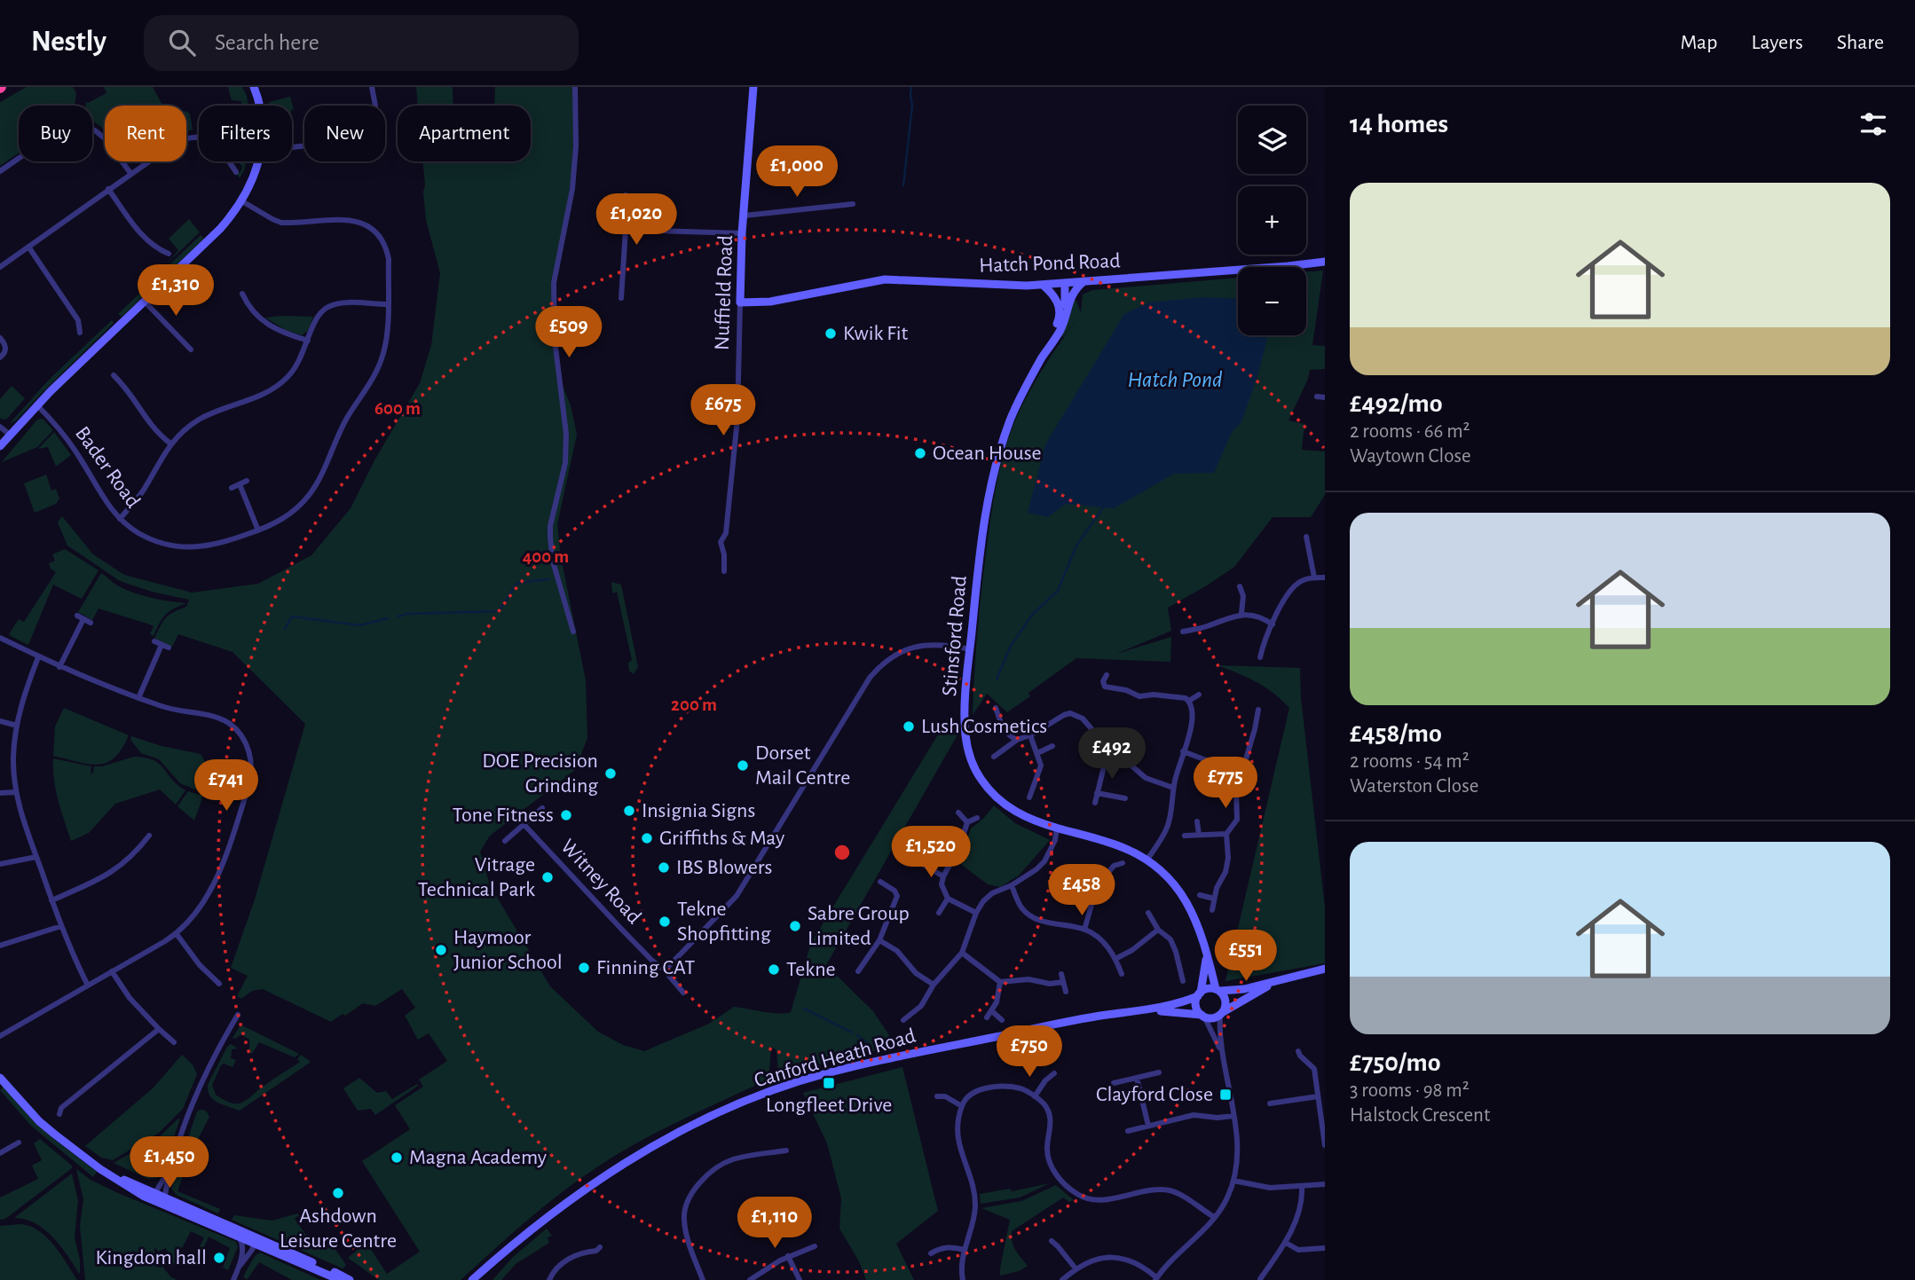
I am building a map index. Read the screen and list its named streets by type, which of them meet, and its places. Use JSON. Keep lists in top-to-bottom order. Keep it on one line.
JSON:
{"streets":{"street":["Hatch Pond Road","Nuffield Road","Bader Road","Stinsford Road","Witney Road","Canford Heath Road"]},"crossings":[["Hatch Pond Road","Nuffield Road"],["Hatch Pond Road","Stinsford Road"],["Stinsford Road","Canford Heath Road"]],"water":["Hatch Pond"],"places":{"other":["Kwik Fit","Ocean House","Lush Cosmetics","Dorset Mail Centre","DOE Precision Grinding","Insignia Signs","Tone Fitness","Griffiths & May","IBS Blowers","Vitrage Technical Park","Tekne Shopfitting","Sabre Group Limited","Haymoor Junior School","Finning CAT","Tekne","Magna Academy","Ashdown Leisure Centre","Kingdom hall"],"transit":["Longfleet Drive","Clayford Close"]},"page":{"header":"Nestly","search":"Search here","nav":["Map","Layers","Share"],"heading":"14 homes","map_buttons":["+","−"],"chip":["Buy","Rent","Filters","New","Apartment"],"price":["£1,000","£1,020","£1,310","£509","£675","£492","£775","£741","£1,520","£458","£551","£750","£1,450","£1,110"],"list":[{"name":"£492/mo","note":"2 rooms · 66 m² · Waytown Close"},{"name":"£458/mo","note":"2 rooms · 54 m² · Waterston Close"},{"name":"£750/mo","note":"3 rooms · 98 m² · Halstock Crescent"}]},"rings":["600 m","400 m","200 m"]}
